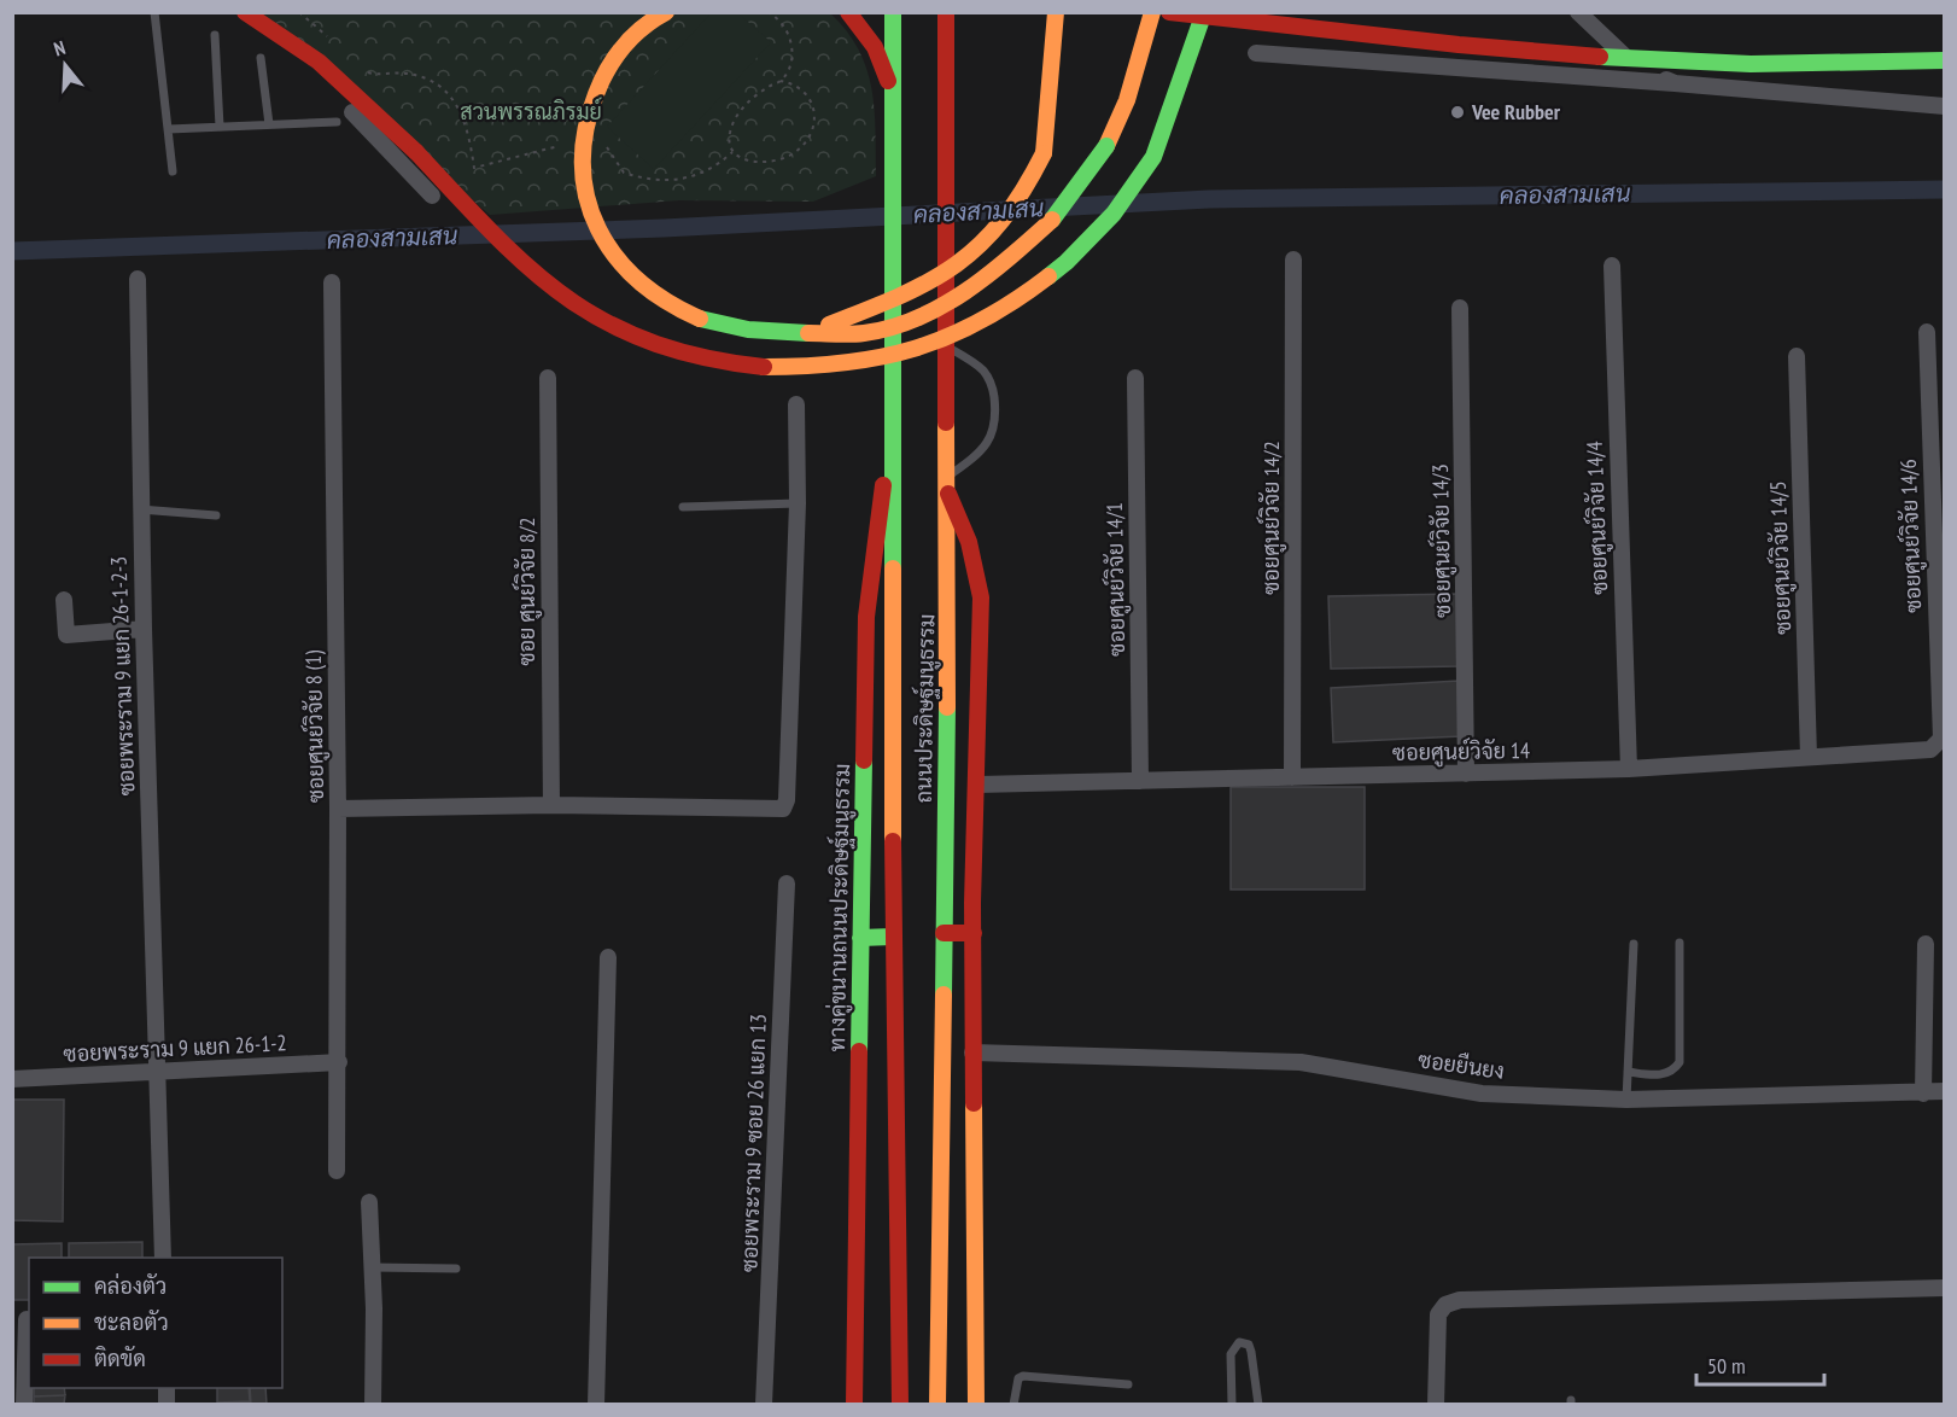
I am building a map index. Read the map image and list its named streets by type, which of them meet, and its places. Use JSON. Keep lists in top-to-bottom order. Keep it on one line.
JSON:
{"streets":{"main road":["ถนนประดิษฐ์มนูธรรม","ทางคู่ขนานถนนประดิษฐ์มนูธรรม"],"street":["ซอยศูนย์วิจัย 14/2","ซอยศูนย์วิจัย 14/4","ซอยศูนย์วิจัย 14/6","ซอยศูนย์วิจัย 14/3","ซอยศูนย์วิจัย 14/5","ซอยศูนย์วิจัย 14/1","ซอย ศูนย์วิจัย 8/2","ซอยพระราม 9 แยก 26-1-2-3","ซอยศูนย์วิจัย 8 (1)","ซอยศูนย์วิจัย 14","ซอยพระราม 9 แยก 26-1-2","ซอยยืนยง","ซอยพระราม 9 ซอย 26 แยก 13"]},"crossings":[["ซอยศูนย์วิจัย 14/2","ซอยศูนย์วิจัย 14"],["ซอยศูนย์วิจัย 14/4","ซอยศูนย์วิจัย 14"],["ซอยศูนย์วิจัย 14/6","ซอยศูนย์วิจัย 14"],["ซอยศูนย์วิจัย 14/3","ซอยศูนย์วิจัย 14"],["ซอยศูนย์วิจัย 14/5","ซอยศูนย์วิจัย 14"],["ซอยศูนย์วิจัย 14/1","ซอยศูนย์วิจัย 14"],["ซอยพระราม 9 แยก 26-1-2-3","ซอยพระราม 9 แยก 26-1-2"],["ถนนประดิษฐ์มนูธรรม","ทางคู่ขนานถนนประดิษฐ์มนูธรรม"],["ซอยศูนย์วิจัย 8 (1)","ซอยพระราม 9 แยก 26-1-2"]],"water":["คลองสามเสน"],"parks":["สวนพรรณภิรมย์"],"places":["Vee Rubber"],"legend":["คล่องตัว","ชะลอตัว","ติดขัด"],"scale_bar":"50 m","north":"top"}
